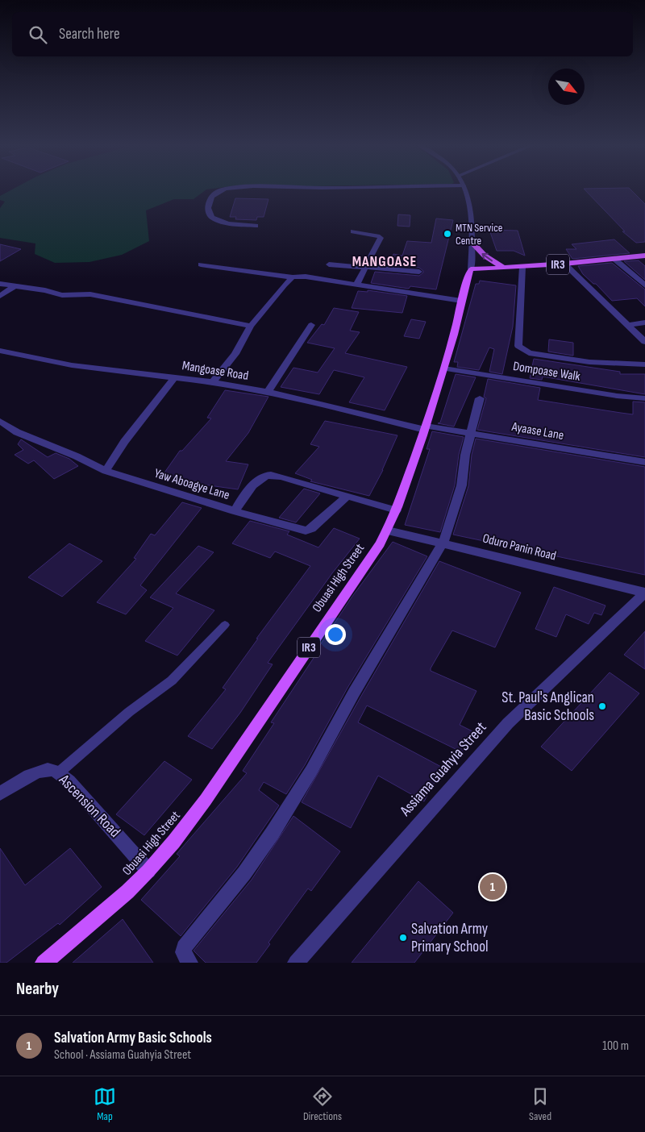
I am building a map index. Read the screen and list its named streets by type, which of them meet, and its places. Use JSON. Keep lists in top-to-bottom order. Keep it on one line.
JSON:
{"streets":{"main road":["IR3","Obuasi High Street"],"street":["Mangoase Road","Dompoase Walk","Ayaase Lane","Yaw Aboagye Lane","Oduro Panin Road","Assiama Guahyia Street","Ascension Road"]},"crossings":[["IR3","Obuasi High Street"],["Mangoase Road","Ayaase Lane"],["Mangoase Road","Obuasi High Street"],["Dompoase Walk","Obuasi High Street"],["Ayaase Lane","Obuasi High Street"],["Yaw Aboagye Lane","Obuasi High Street"],["Oduro Panin Road","Obuasi High Street"],["Oduro Panin Road","Assiama Guahyia Street"],["Obuasi High Street","Ascension Road"]],"districts":["MANGOASE"],"places":["MTN Service Centre","St. Paul's Anglican Basic Schools","Salvation Army Primary School"],"north":"bottom right","page":{"search":"Search here","pins":"1","heading":"Nearby","list":[{"mark":"1","name":"Salvation Army Basic Schools","note":"School · Assiama Guahyia Street","value":"100 m"}],"nav":["Map","Directions","Saved"]}}
